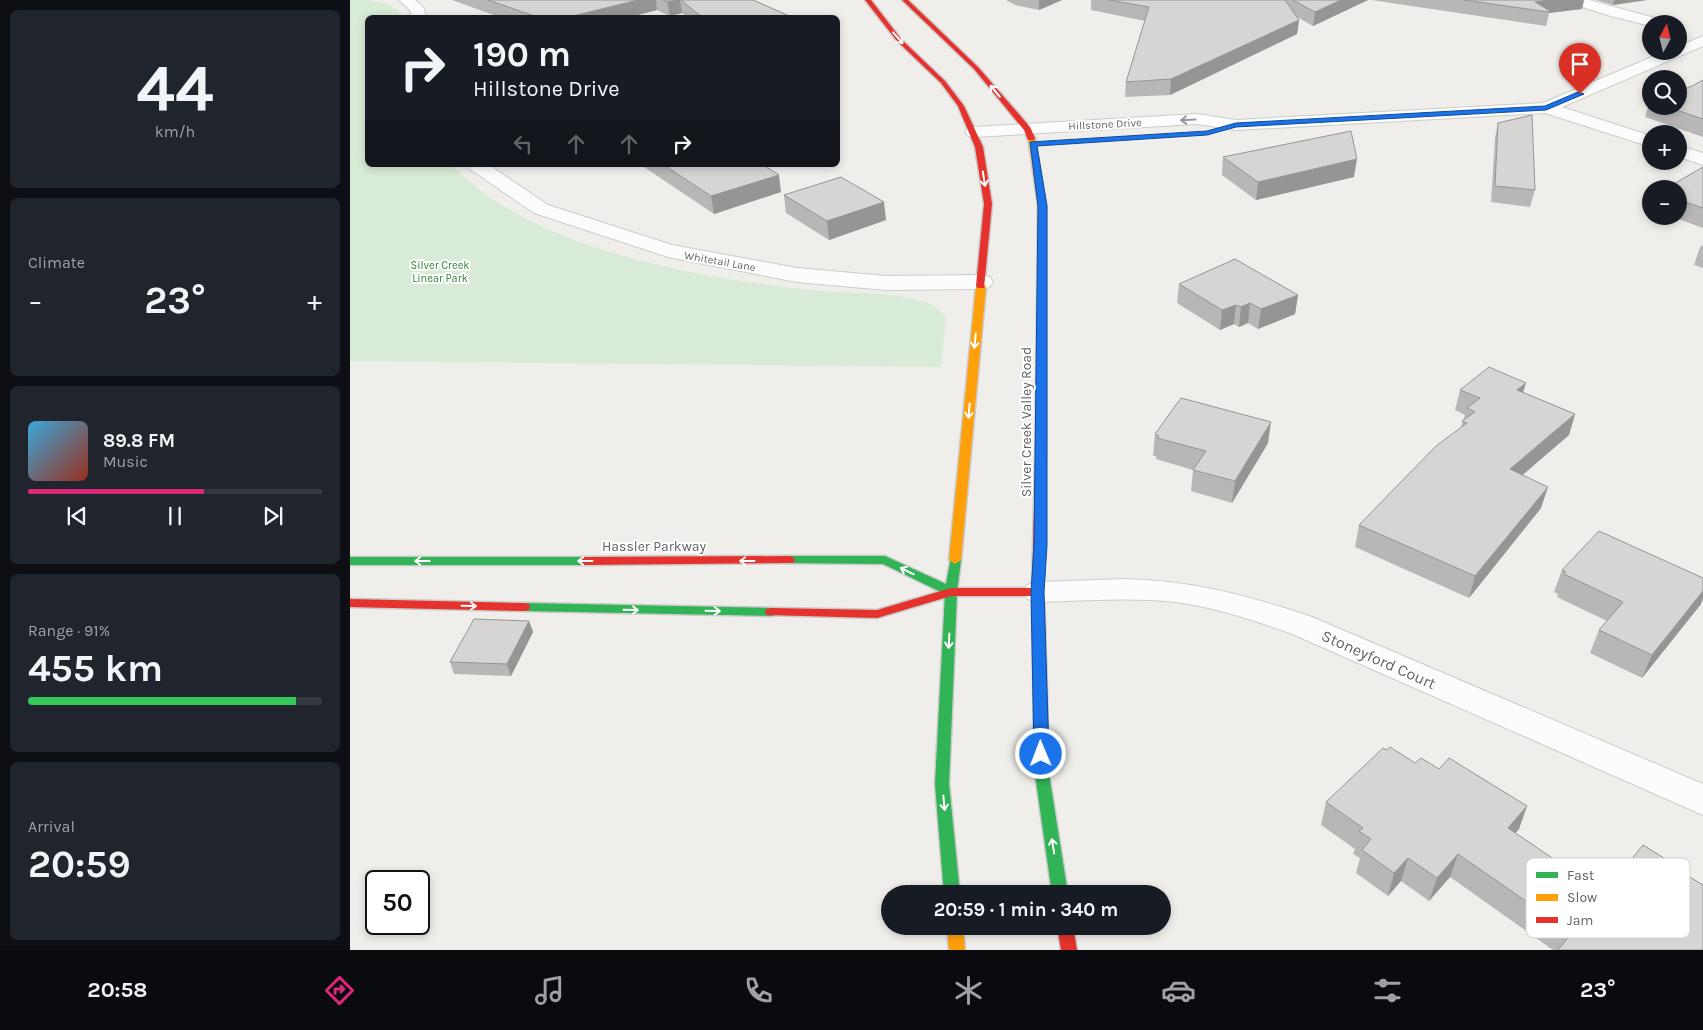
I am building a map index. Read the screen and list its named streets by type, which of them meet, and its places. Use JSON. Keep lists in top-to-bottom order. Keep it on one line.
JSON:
{"streets":{"main road":["Silver Creek Valley Road","Hassler Parkway"],"street":["Hillstone Drive","Whitetail Lane","Stoneyford Court"]},"crossings":[["Hillstone Drive","Silver Creek Valley Road"],["Silver Creek Valley Road","Hassler Parkway"],["Silver Creek Valley Road","Stoneyford Court"],["Hassler Parkway","Stoneyford Court"]],"parks":["Silver Creek Linear Park"],"legend":["Fast","Slow","Jam"],"north":"top","page":{"tile":[["44","km/h"],"Climate",["Range · 91%","455 km"],["Arrival","20:59"]],"map_buttons":["+","−"],"turn":["190 m","Hillstone Drive"],"heat":["−","23°","+"],"song":["89.8 FM","Music"],"limit":"50","trip":"20:59 · 1 min · 340 m","tabs":["20:58","23°"]}}
